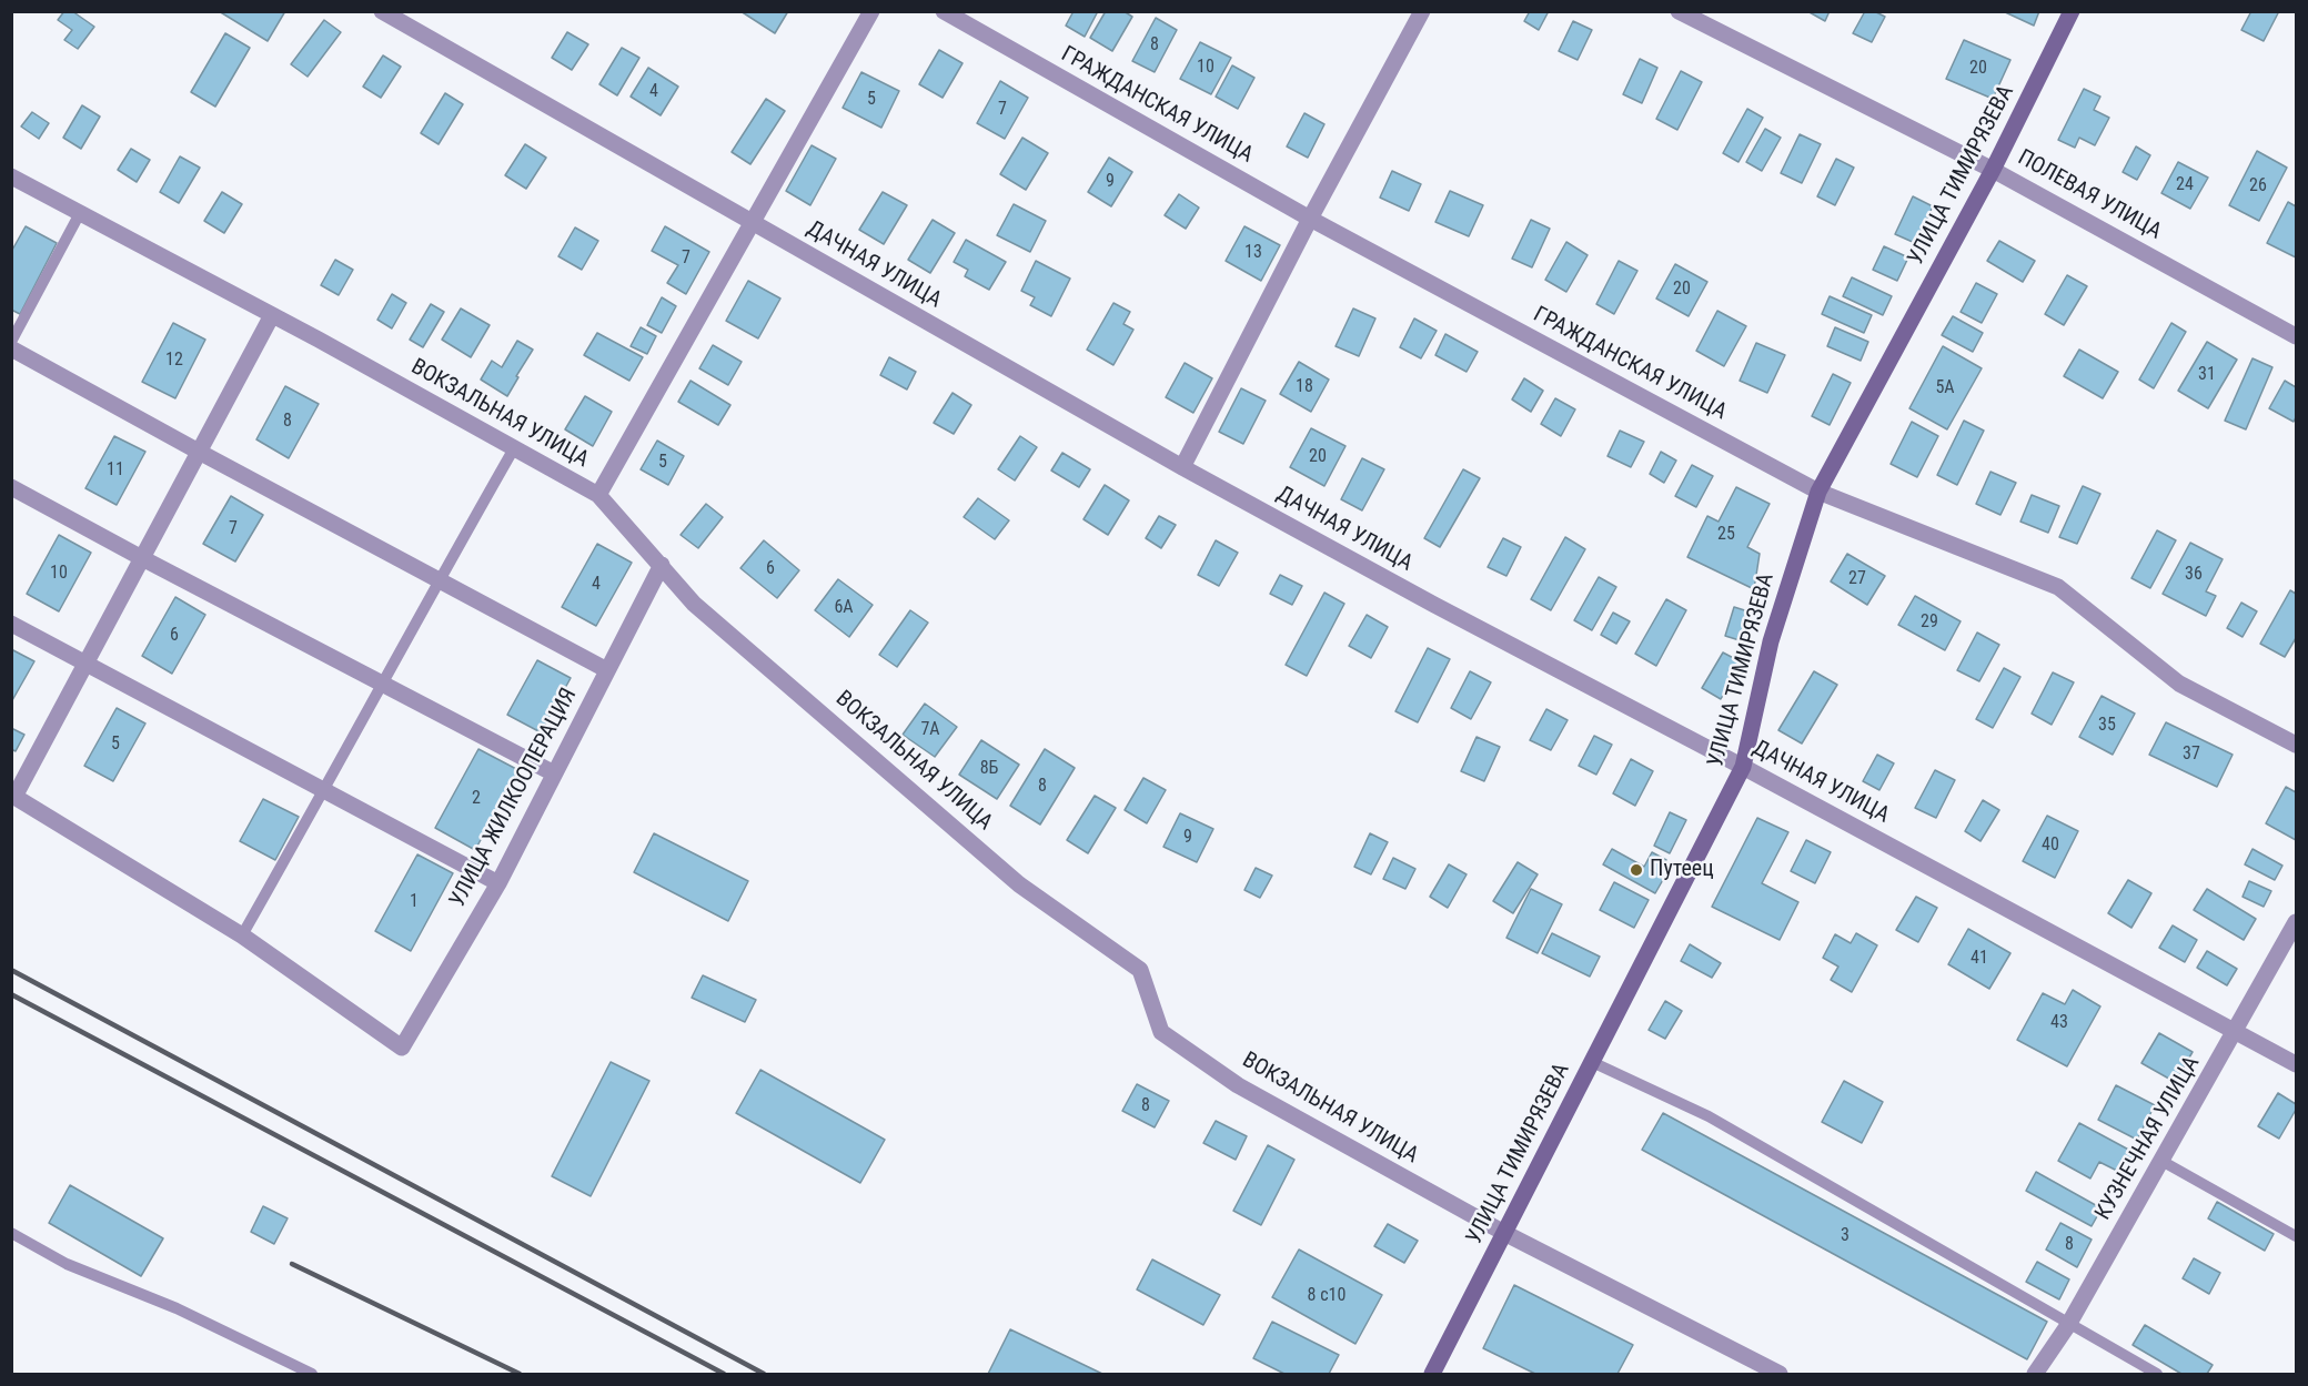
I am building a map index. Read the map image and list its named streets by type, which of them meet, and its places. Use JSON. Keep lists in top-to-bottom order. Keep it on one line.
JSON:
{"streets":{"main road":["УЛИЦА ТИМИРЯЗЕВА"],"street":["ГРАЖДАНСКАЯ УЛИЦА","ПОЛЕВАЯ УЛИЦА","ДАЧНАЯ УЛИЦА","ВОКЗАЛЬНАЯ УЛИЦА","УЛИЦА ЖИЛКООПЕРАЦИЯ","КУЗНЕЧНАЯ УЛИЦА"]},"crossings":[["ГРАЖДАНСКАЯ УЛИЦА","УЛИЦА ТИМИРЯЗЕВА"],["УЛИЦА ТИМИРЯЗЕВА","ПОЛЕВАЯ УЛИЦА"],["УЛИЦА ТИМИРЯЗЕВА","ДАЧНАЯ УЛИЦА"],["УЛИЦА ТИМИРЯЗЕВА","ВОКЗАЛЬНАЯ УЛИЦА"],["ДАЧНАЯ УЛИЦА","КУЗНЕЧНАЯ УЛИЦА"],["ВОКЗАЛЬНАЯ УЛИЦА","УЛИЦА ЖИЛКООПЕРАЦИЯ"]],"places":["Путеец"],"house_numbers":["8","10","20","4","5","7","9","24","26","13","7","20","12","31","18","5А","8","20","5","11","7","25","6","10","36","27","4","6А","29","6","35","7А","5","37","8Б","8","2","9","40","1","41","43","8","3","8","8 с10"]}
